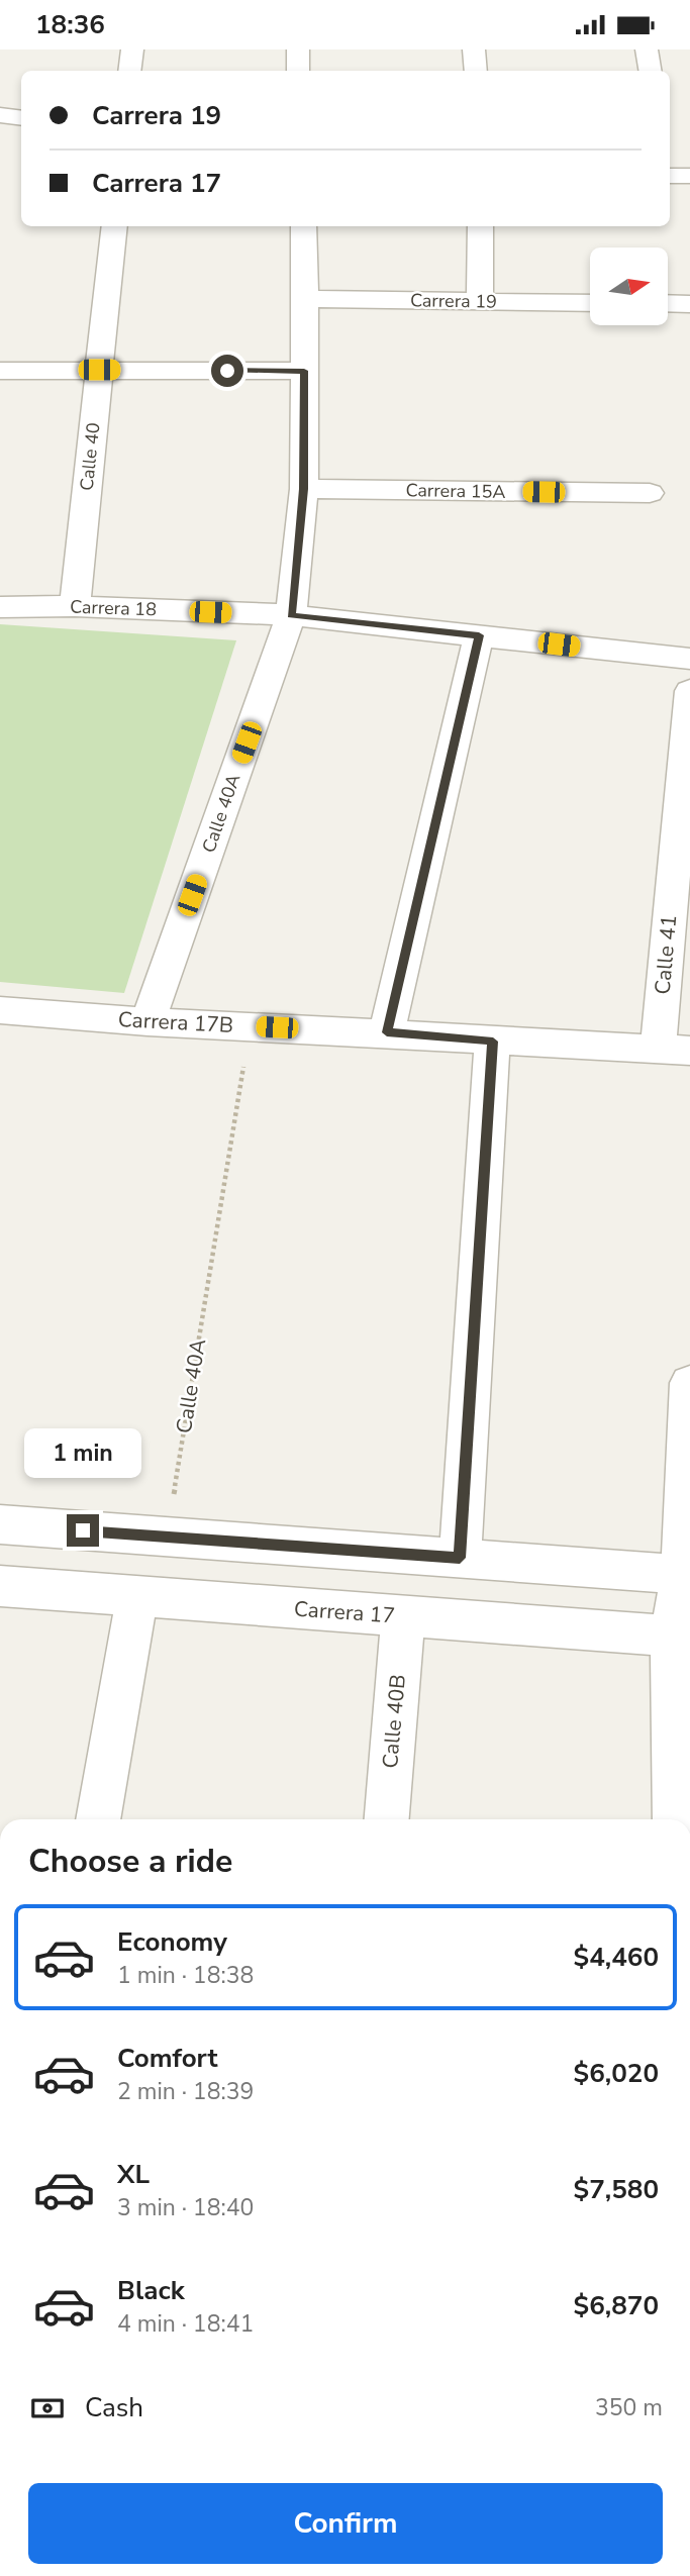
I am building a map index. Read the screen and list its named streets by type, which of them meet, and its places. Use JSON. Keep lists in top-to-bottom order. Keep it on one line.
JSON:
{"streets":{"street":["Carrera 19","Calle 40","Carrera 15A","Carrera 18","Calle 40A","Calle 41","Carrera 17B","Carrera 17","Calle 40B"]},"crossings":[["Carrera 19","Calle 40A"],["Calle 40","Carrera 18"],["Carrera 15A","Calle 40A"],["Carrera 18","Calle 40A"],["Calle 40A","Carrera 17B"],["Calle 41","Carrera 17B"],["Carrera 17","Calle 40B"]],"north":"right","page":{"status":"18:36","banner":["Carrera 19","Carrera 17"],"bubble":"1 min","heading":"Choose a ride","list":[{"name":"Economy","note":"1 min · 18:38","value":"$4,460"},{"name":"Comfort","note":"2 min · 18:39","value":"$6,020"},{"name":"XL","note":"3 min · 18:40","value":"$7,580"},{"name":"Black","note":"4 min · 18:41","value":"$6,870"}],"pay":["Cash","350 m"],"buttons":"Confirm"}}
